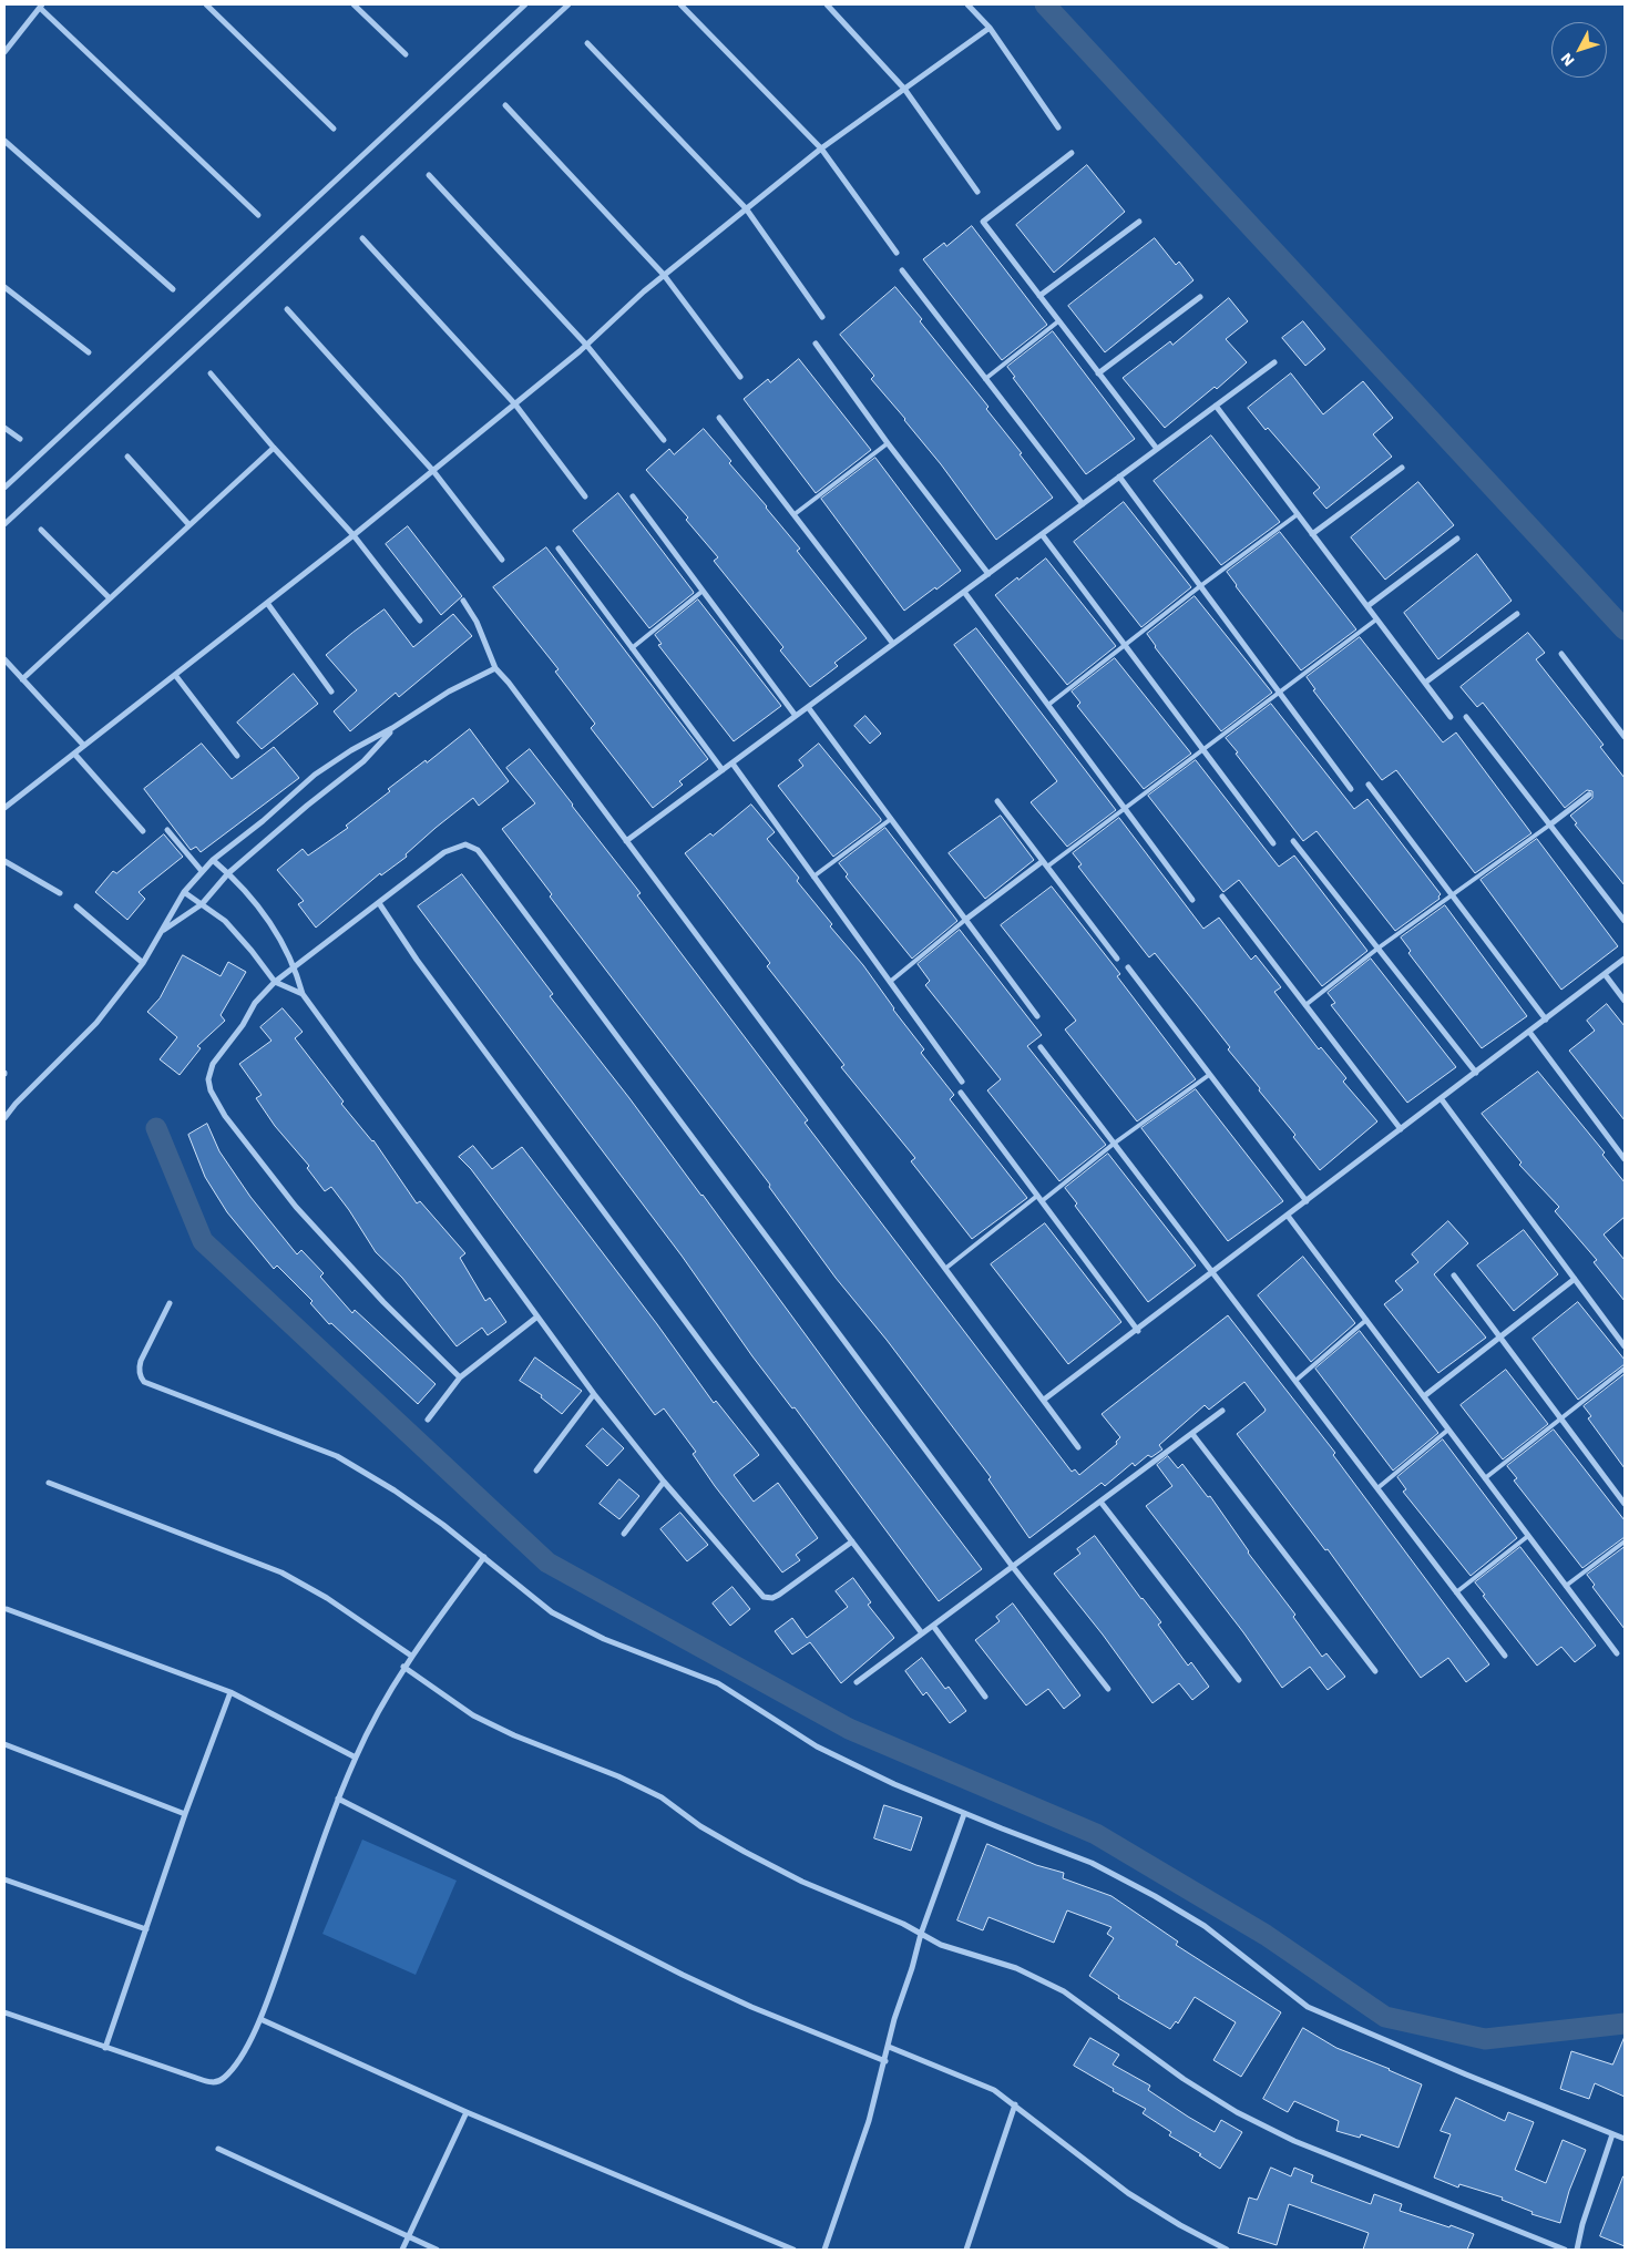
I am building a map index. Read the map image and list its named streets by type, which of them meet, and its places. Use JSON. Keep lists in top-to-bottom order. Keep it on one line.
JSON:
{"north":"bottom left"}
